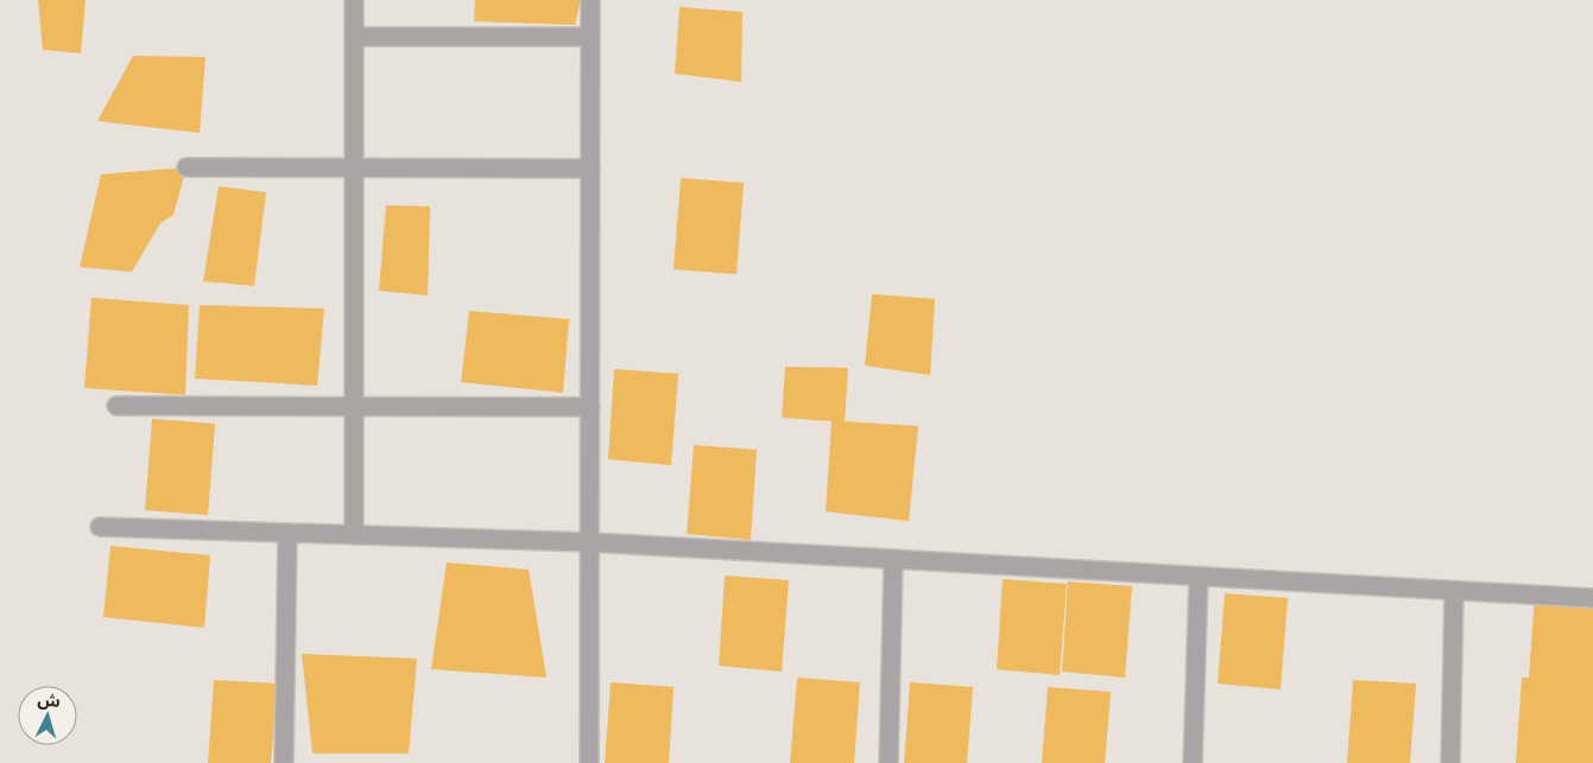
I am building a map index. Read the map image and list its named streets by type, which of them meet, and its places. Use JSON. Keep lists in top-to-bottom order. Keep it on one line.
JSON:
{"north":"top"}
